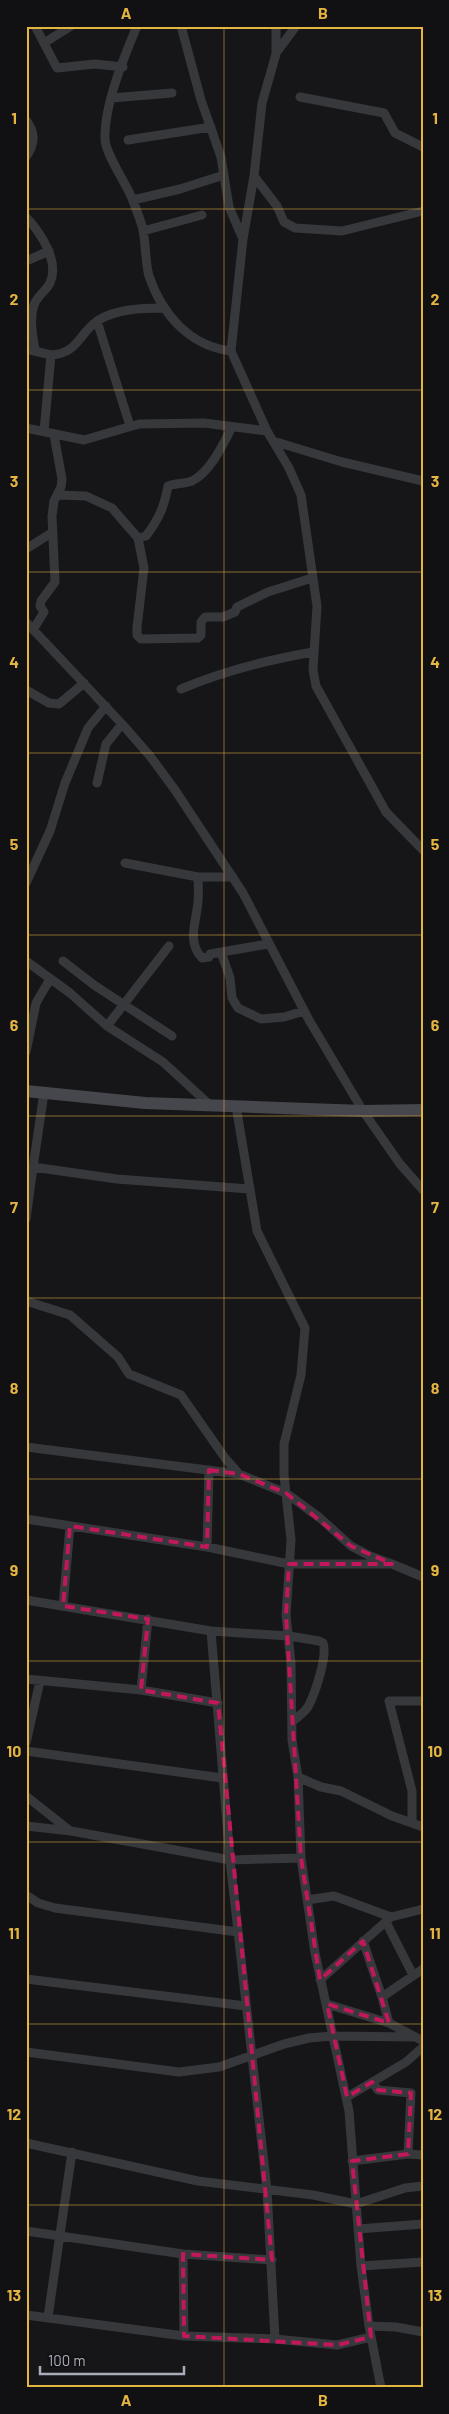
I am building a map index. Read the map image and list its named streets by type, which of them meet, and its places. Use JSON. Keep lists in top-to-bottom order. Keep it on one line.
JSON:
{"scale_bar":"100 m","grid":{"columns":["A","B"],"rows":["1","2","3","4","5","6","7","8","9","10","11","12","13"]}}
